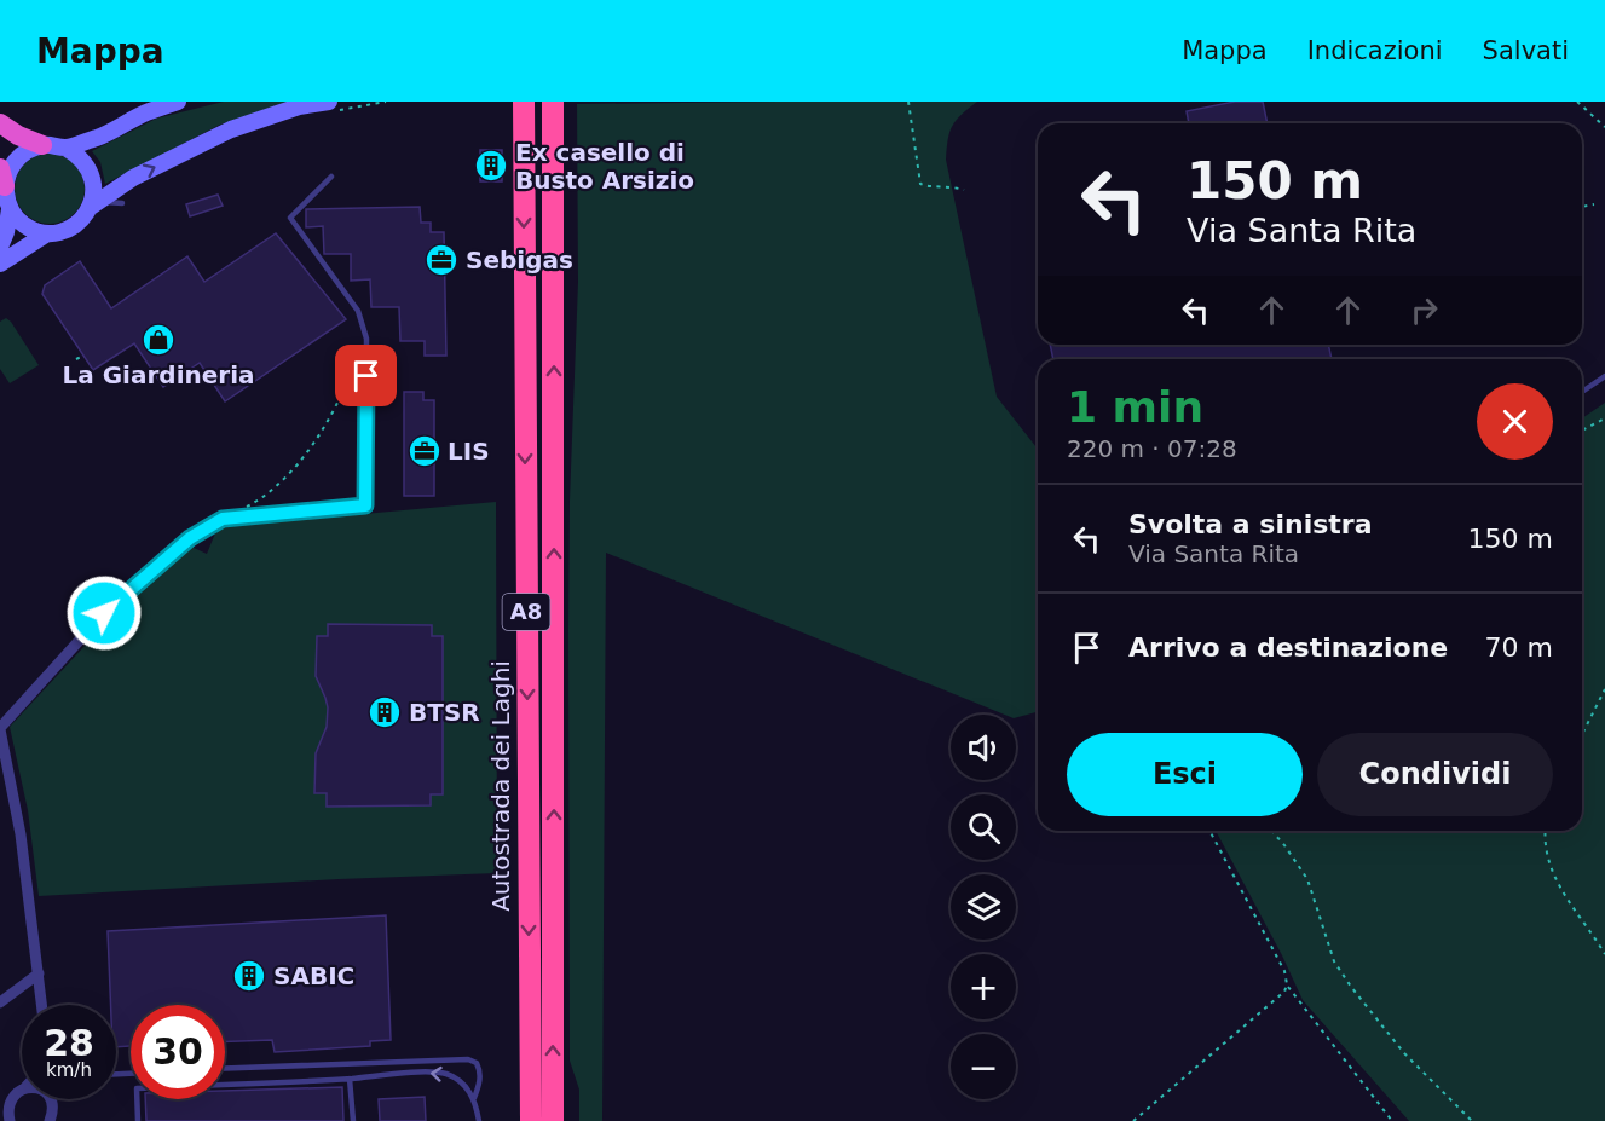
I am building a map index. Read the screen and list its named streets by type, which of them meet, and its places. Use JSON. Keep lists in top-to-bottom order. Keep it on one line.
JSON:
{"streets":{"highway":["A8","Autostrada dei Laghi"]},"places":{"building":["Ex casello di Busto Arsizio","BTSR","SABIC"],"office":["Sebigas","LIS"],"shop":["La Giardineria"]},"page":{"header":"Mappa","nav":["Mappa","Indicazioni","Salvati"],"turn":["150 m","Via Santa Rita"],"heading":["1 min","220 m · 07:28"],"list":[{"name":"Svolta a sinistra","note":"Via Santa Rita","value":"150 m"},{"name":"Arrivo a destinazione","value":"70 m"}],"map_buttons":["+","−"],"buttons":["Esci","Condividi"],"speed":"28 km/h","limit":"30"}}
